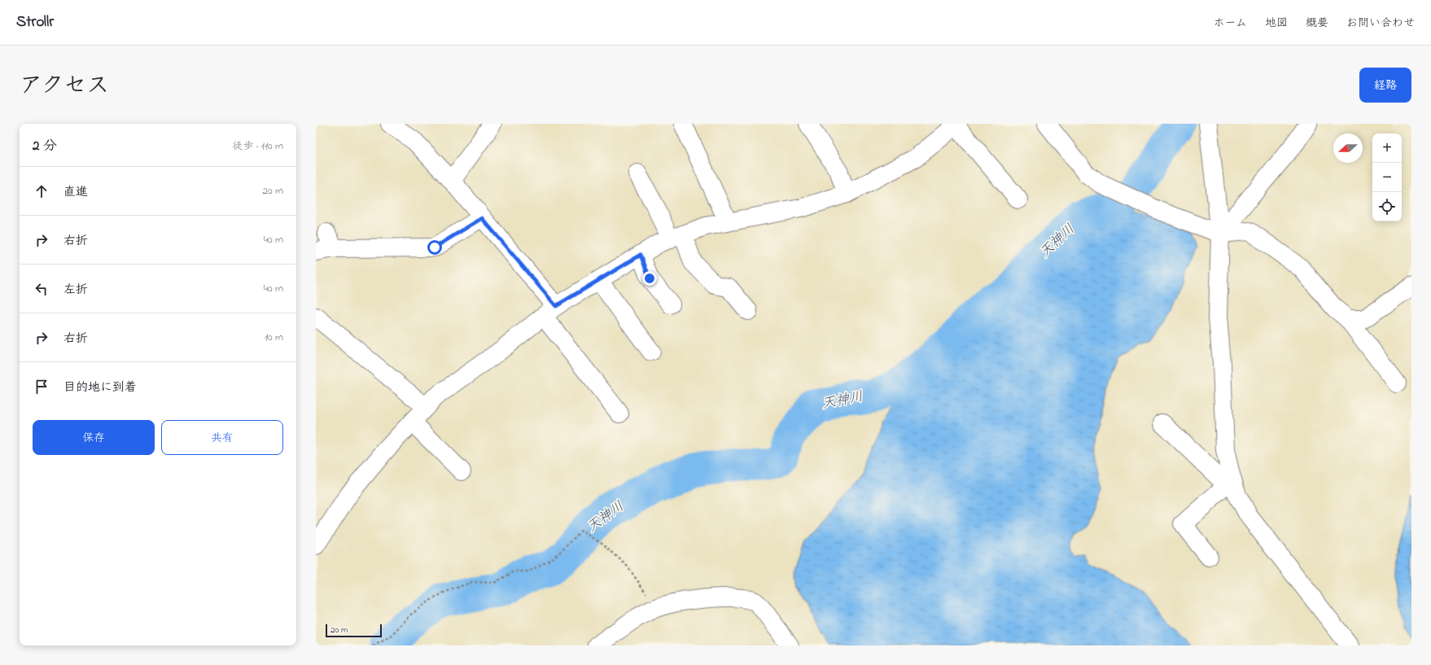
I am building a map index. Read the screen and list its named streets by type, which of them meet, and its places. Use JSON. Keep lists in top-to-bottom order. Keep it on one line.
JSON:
{"water":["天神川"],"scale_bar":"20 m","north":"left","page":{"header":"Strollr","nav":["ホーム","地図","概要","お問い合わせ"],"title":"アクセス","buttons":["経路",["保存","共有"]],"heading":["2 分","徒歩 · 110 m"],"map_buttons":["+","−"],"list":[["直進","20 m"],["右折","40 m"],["左折","40 m"],["右折","10 m"],"目的地に到着"],"scale":"20 m"}}
